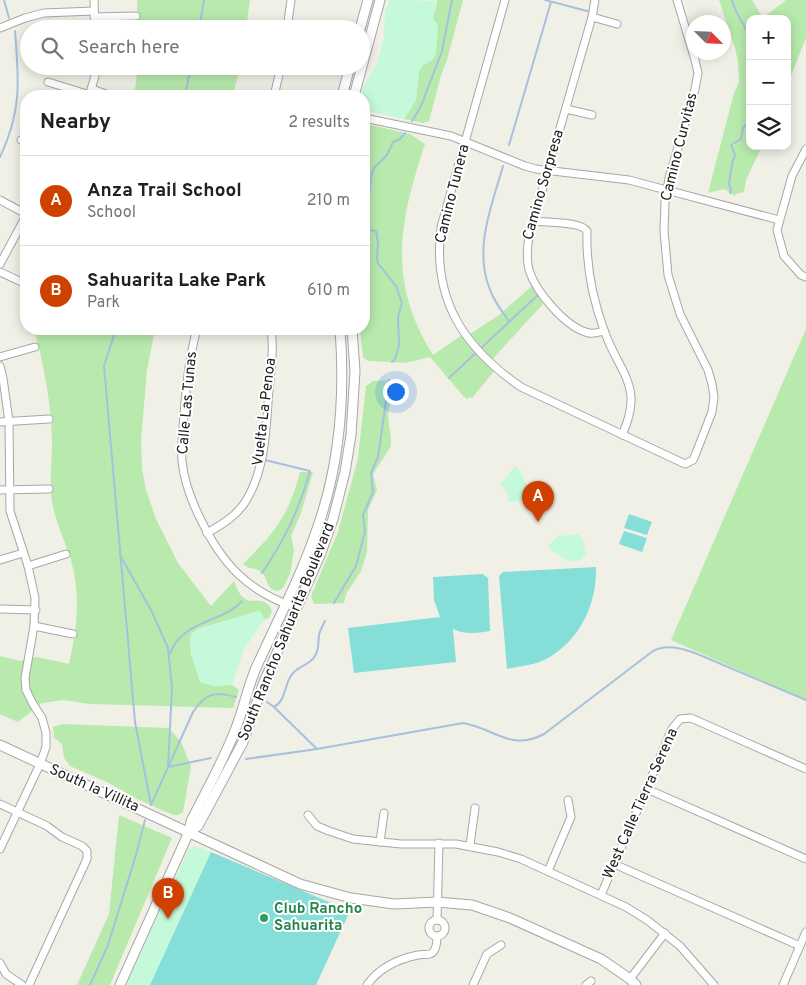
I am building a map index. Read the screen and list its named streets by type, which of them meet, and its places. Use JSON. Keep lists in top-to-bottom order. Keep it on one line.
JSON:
{"streets":{"street":["Camino Curvitas","Camino Sorpresa","Camino Tunera","Calle Las Tunas","Vuelta La Penoa","South Rancho Sahuarita Boulevard","South la Villita","West Calle Tierra Serena"]},"crossings":[["Camino Curvitas","Camino Tunera"],["Calle Las Tunas","Vuelta La Penoa"],["Calle Las Tunas","South Rancho Sahuarita Boulevard"],["South Rancho Sahuarita Boulevard","South la Villita"]],"places":["Club Rancho Sahuarita"],"north":"bottom right","page":{"map_buttons":["+","−"],"search":"Search here","heading":["Nearby","2 results"],"list":[{"mark":"A","name":"Anza Trail School","note":"School","value":"210 m"},{"mark":"B","name":"Sahuarita Lake Park","note":"Park","value":"610 m"}],"pins":["A","B"]}}
